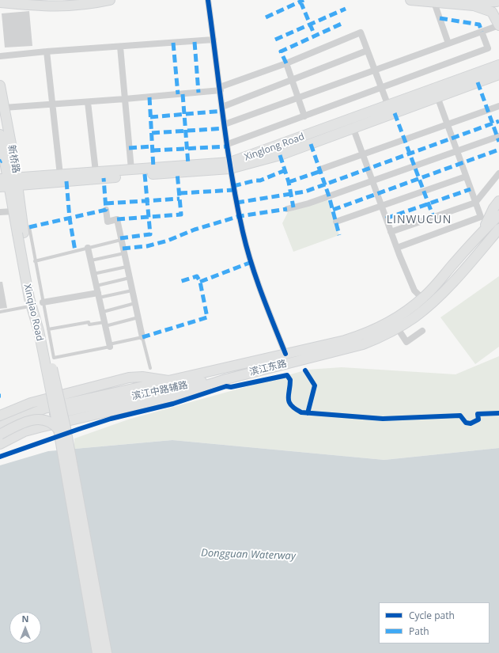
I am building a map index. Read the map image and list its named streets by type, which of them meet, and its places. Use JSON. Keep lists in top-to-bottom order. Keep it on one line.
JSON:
{"streets":{"main road":["Xinglong Road","新桥路","Xinqiao Road","滨江东路","滨江中路辅路"]},"crossings":[["Xinglong Road","新桥路"],["新桥路","Xinqiao Road"],["Xinqiao Road","滨江中路辅路"],["滨江东路","滨江中路辅路"]],"districts":["LINWUCUN"],"water":["Dongguan Waterway"],"legend":["Cycle path","Path"],"north":"top"}
